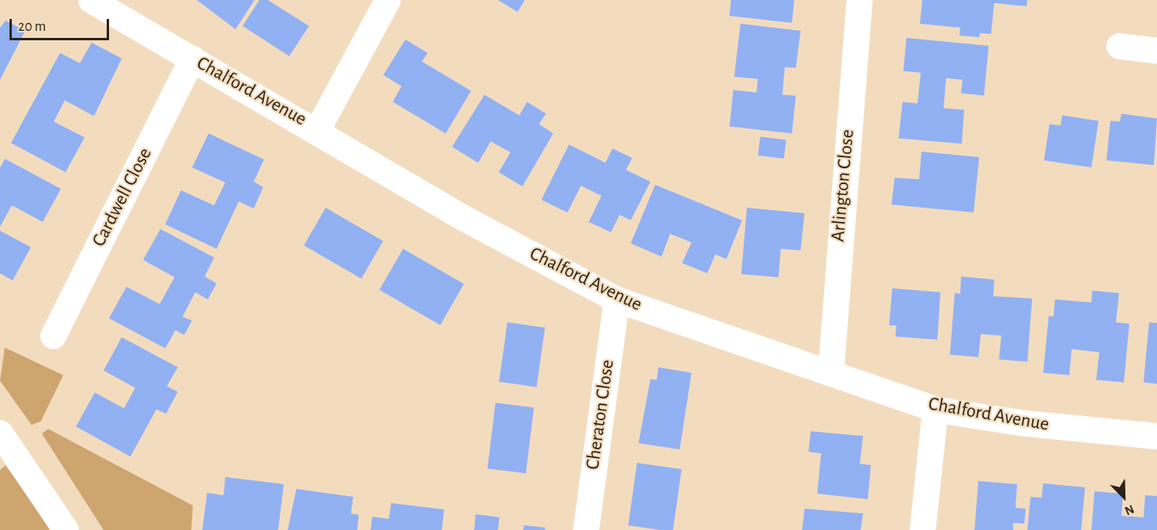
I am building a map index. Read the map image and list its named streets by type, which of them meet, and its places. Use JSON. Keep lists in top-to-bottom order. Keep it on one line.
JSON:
{"streets":{"street":["Chalford Avenue","Arlington Close","Cardwell Close","Cheraton Close"]},"crossings":[["Chalford Avenue","Arlington Close"],["Chalford Avenue","Cardwell Close"],["Chalford Avenue","Cheraton Close"]],"scale_bar":"20 m","north":"bottom right"}
